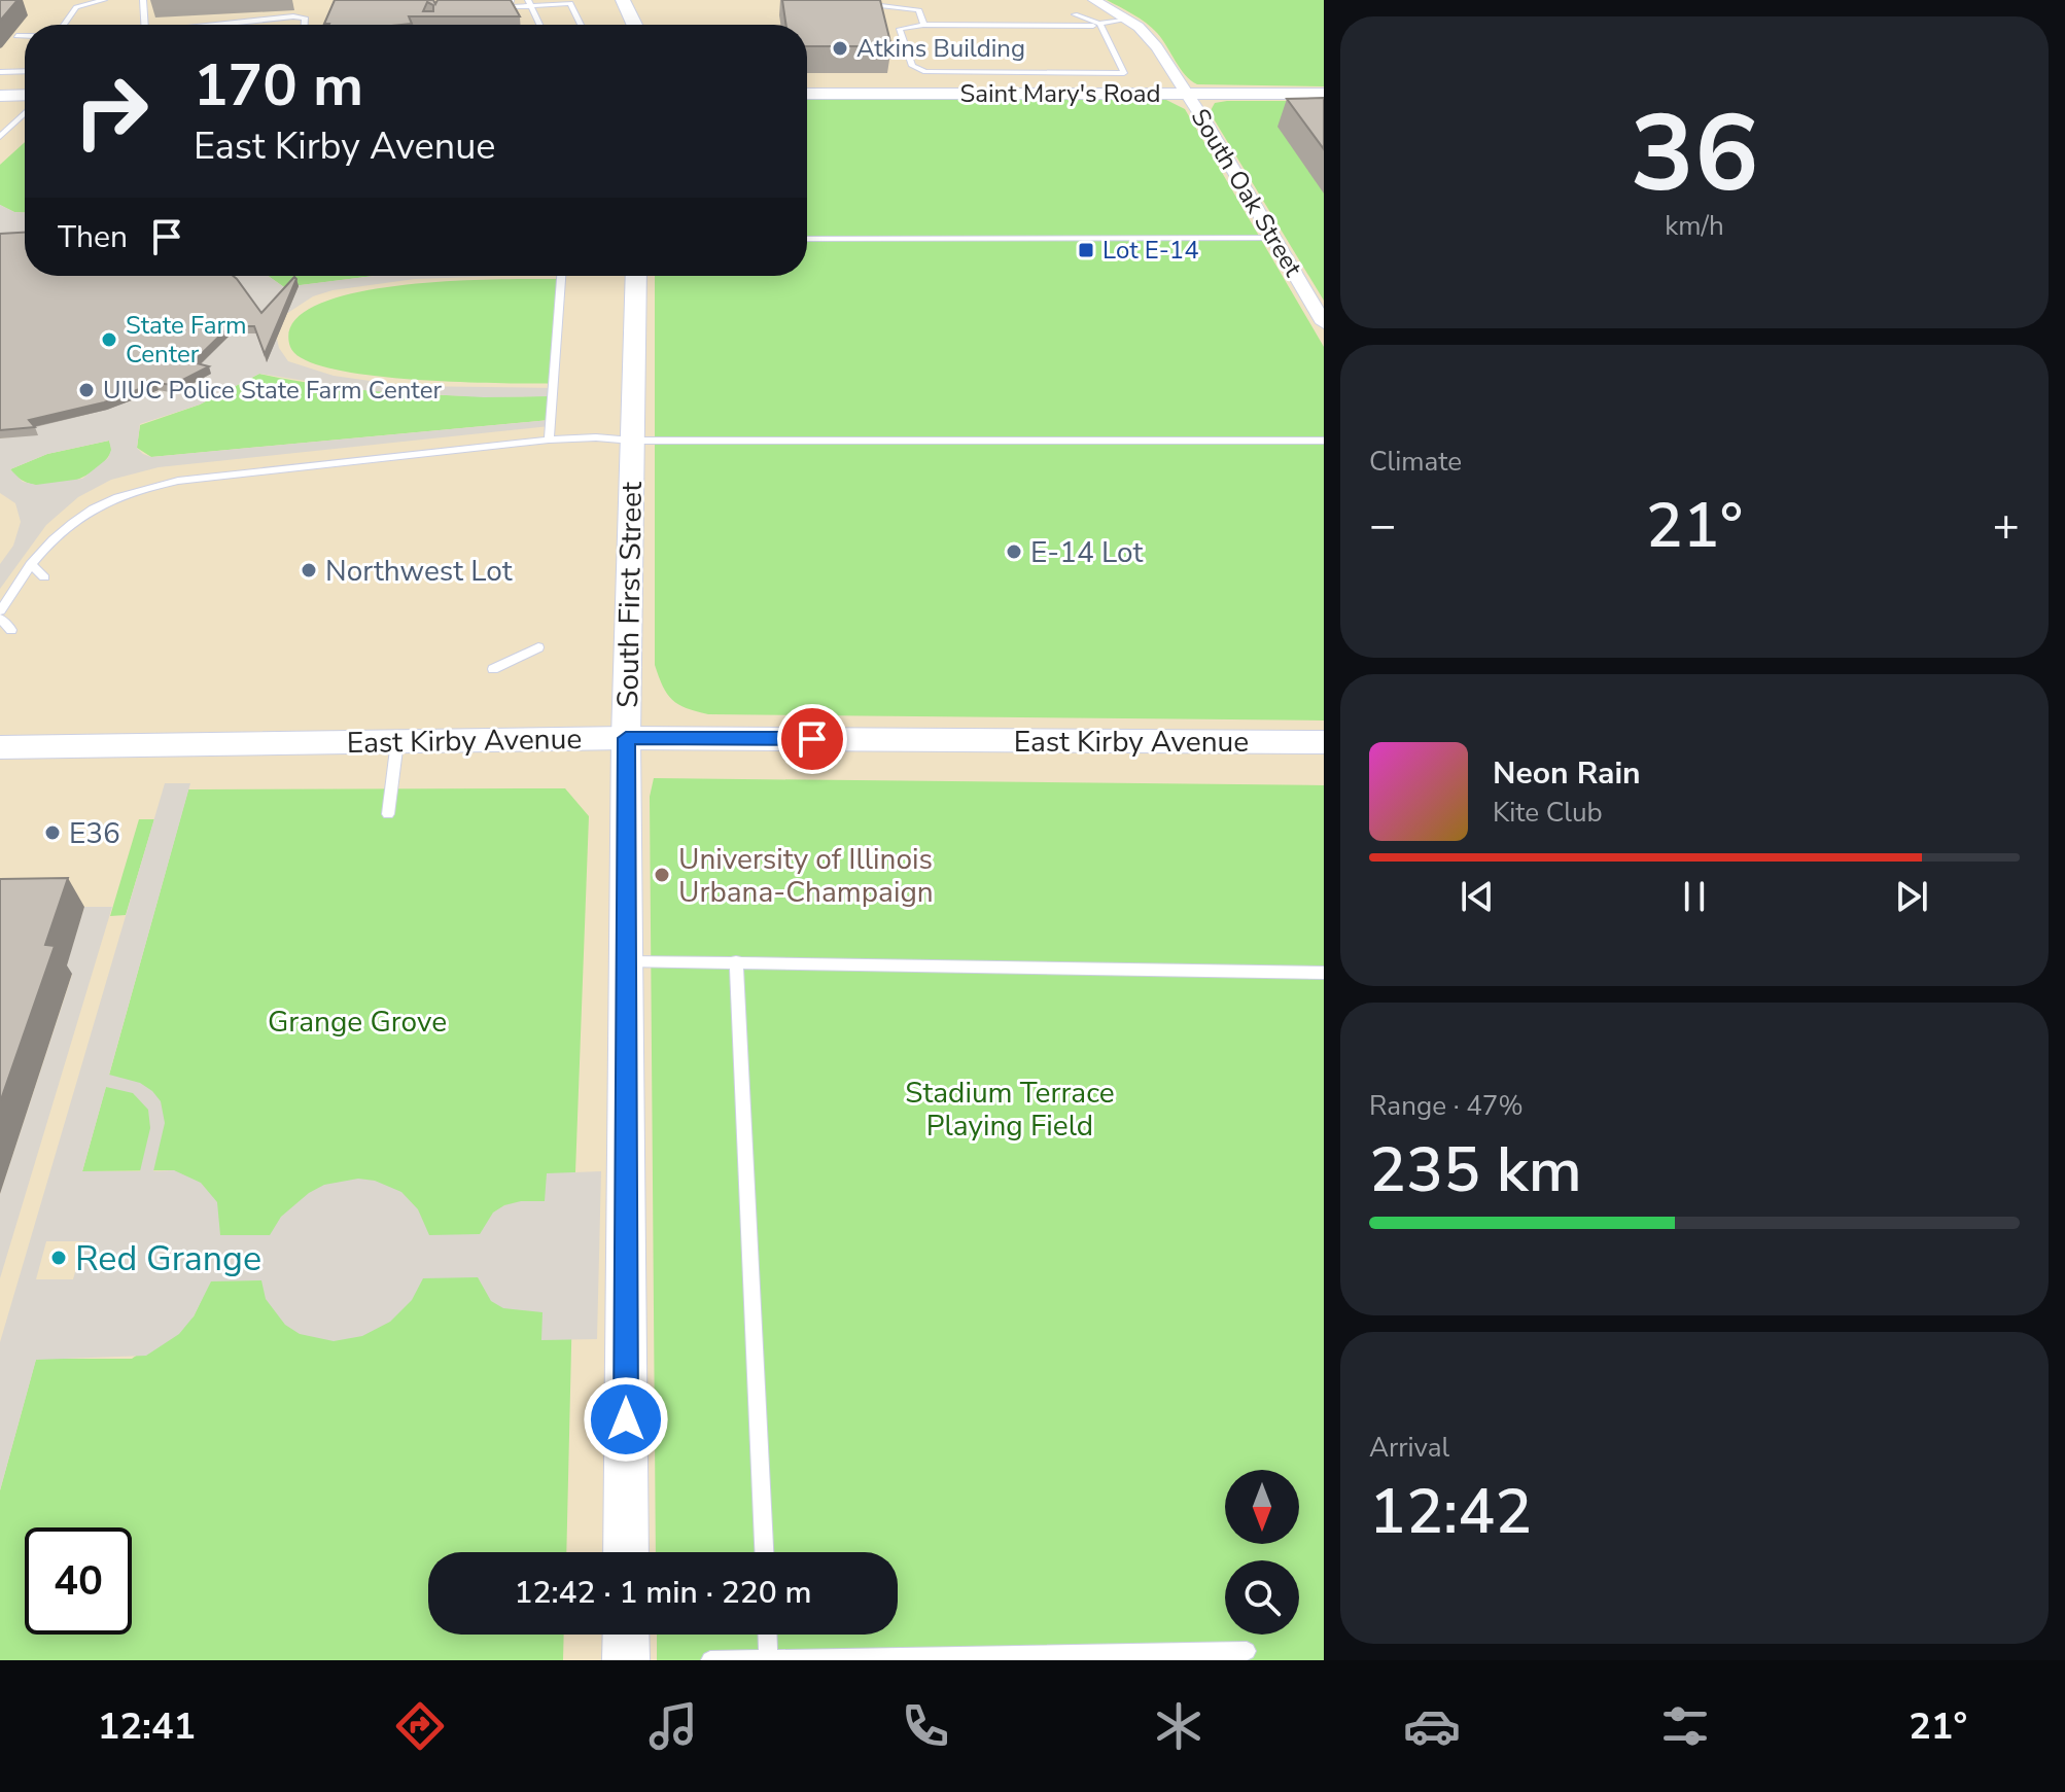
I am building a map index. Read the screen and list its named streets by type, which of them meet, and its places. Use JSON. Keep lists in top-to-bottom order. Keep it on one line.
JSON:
{"streets":{"main road":["Saint Mary's Road","East Kirby Avenue"],"street":["South Oak Street","South First Street"]},"crossings":[["Saint Mary's Road","South Oak Street"],["South First Street","East Kirby Avenue"]],"parks":["Grange Grove","Stadium Terrace Playing Field"],"places":{"other":["Atkins Building","State Farm Center","UIUC Police State Farm Center","E-14 Lot","Northwest Lot","E36","University of Illinois Urbana-Champaign","Red Grange"],"transit":["Lot E-14"]},"north":"bottom","page":{"tile":[["36","km/h"],"Climate",["Range · 47%","235 km"],["Arrival","12:42"]],"turn":["170 m","East Kirby Avenue"],"then":"Then","heat":["−","21°","+"],"song":["Neon Rain","Kite Club"],"limit":"40","trip":"12:42 · 1 min · 220 m","tabs":["12:41","21°"]}}
